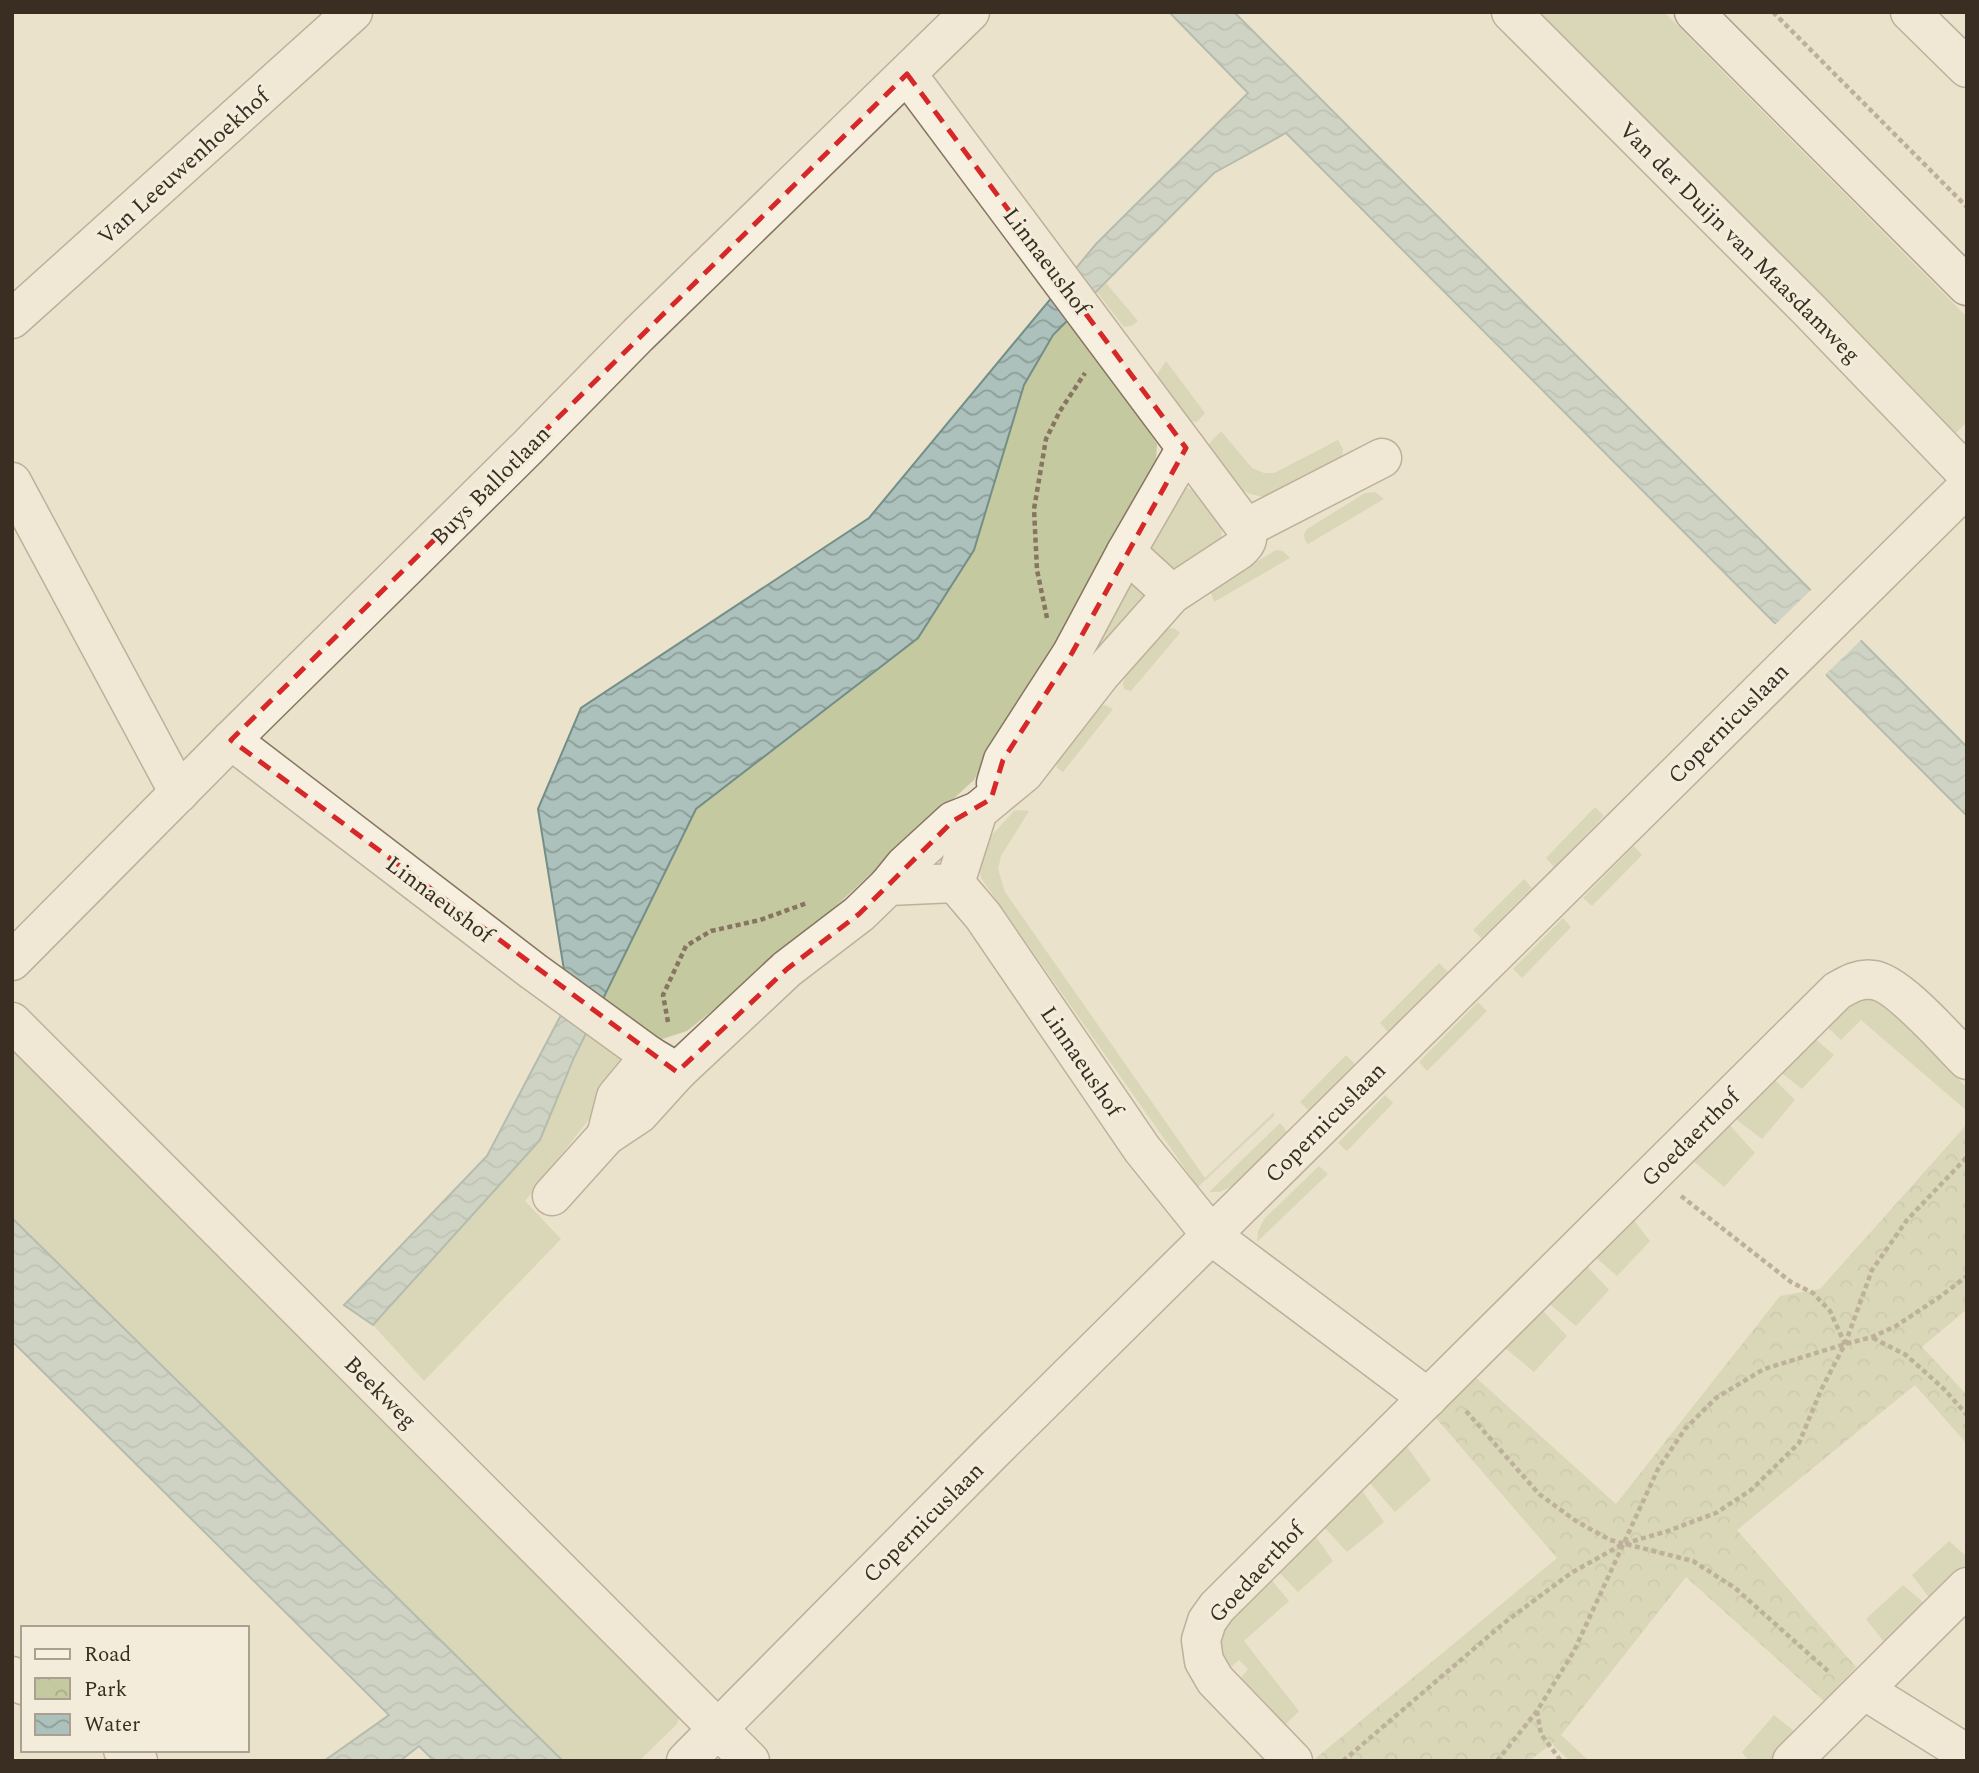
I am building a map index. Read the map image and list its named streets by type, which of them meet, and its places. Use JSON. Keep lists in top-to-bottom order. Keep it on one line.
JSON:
{"streets":{"street":["Van Leeuwenhoekhof","Van der Duijn van Maasdamweg","Linnaeushof","Buys Ballotlaan","Copernicuslaan","Goedaerthof","Beekweg"]},"crossings":[["Linnaeushof","Buys Ballotlaan"],["Linnaeushof","Copernicuslaan"],["Copernicuslaan","Beekweg"]],"legend":["Road","Park","Water"]}
